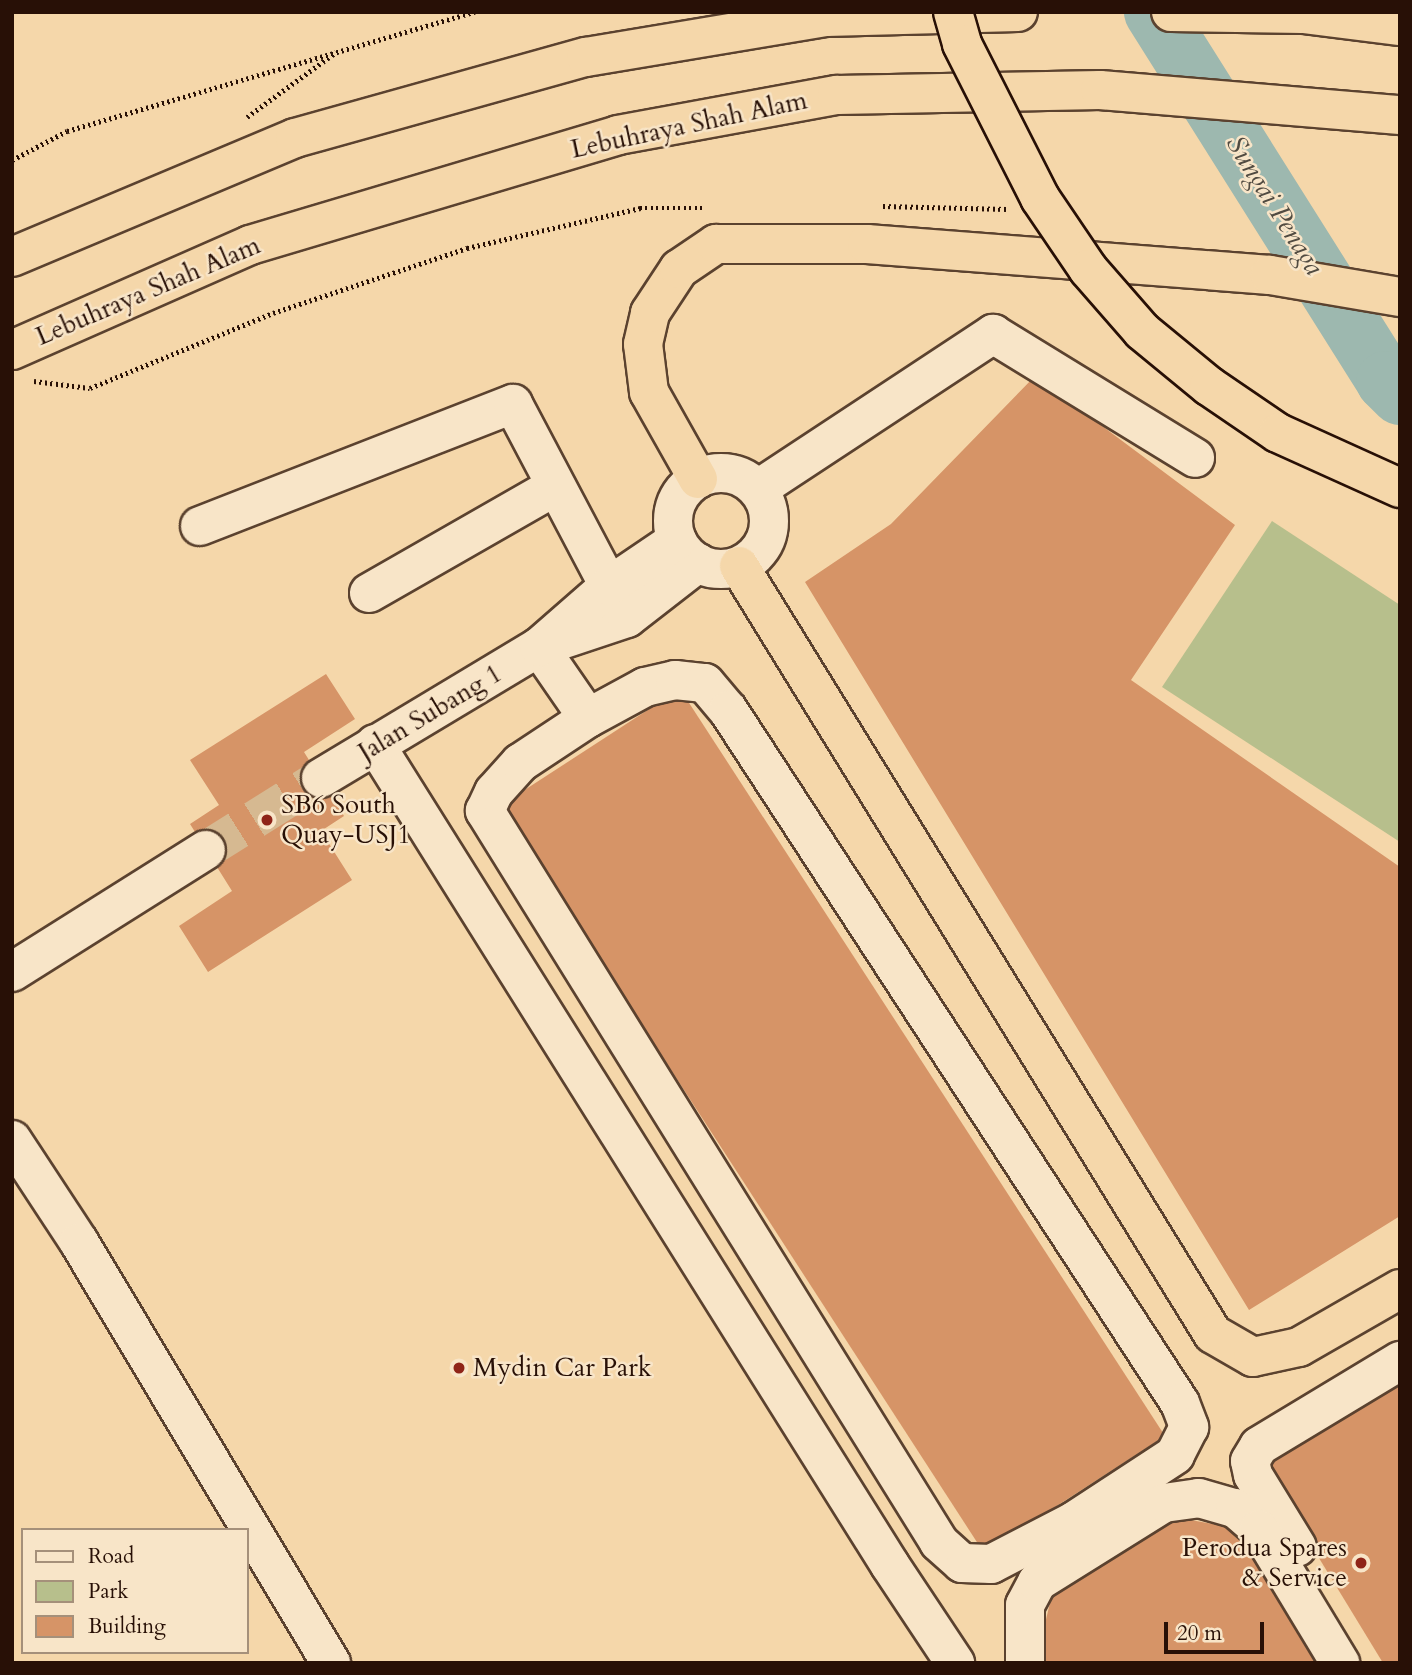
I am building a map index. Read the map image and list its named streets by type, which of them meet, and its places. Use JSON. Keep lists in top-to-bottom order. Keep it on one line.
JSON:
{"streets":{"highway":["Lebuhraya Shah Alam"],"street":["Jalan Subang 1"]},"water":["Sungai Penaga"],"places":["SB6 South Quay-USJ1","Mydin Car Park","Perodua Spares & Service"],"legend":["Road","Park","Building"],"scale_bar":"20 m"}
